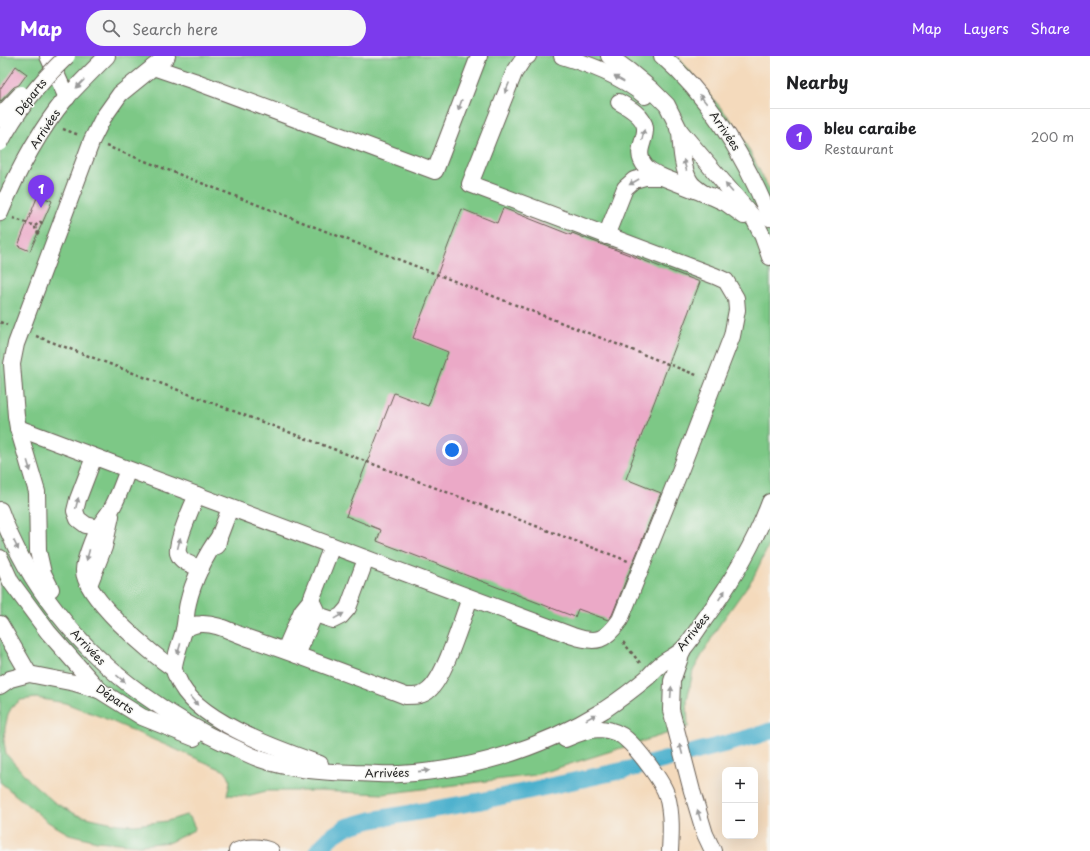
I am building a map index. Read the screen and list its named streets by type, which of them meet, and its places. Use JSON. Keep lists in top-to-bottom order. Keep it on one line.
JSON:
{"streets":{"street":["Départs","Arrivées"]},"crossings":[["Départs","Arrivées"]],"page":{"header":"Map","search":"Search here","nav":["Map","Layers","Share"],"heading":"Nearby","list":[{"mark":"1","name":"bleu caraibe","note":"Restaurant","value":"200 m"}],"pins":"1","map_buttons":["+","−"]}}
